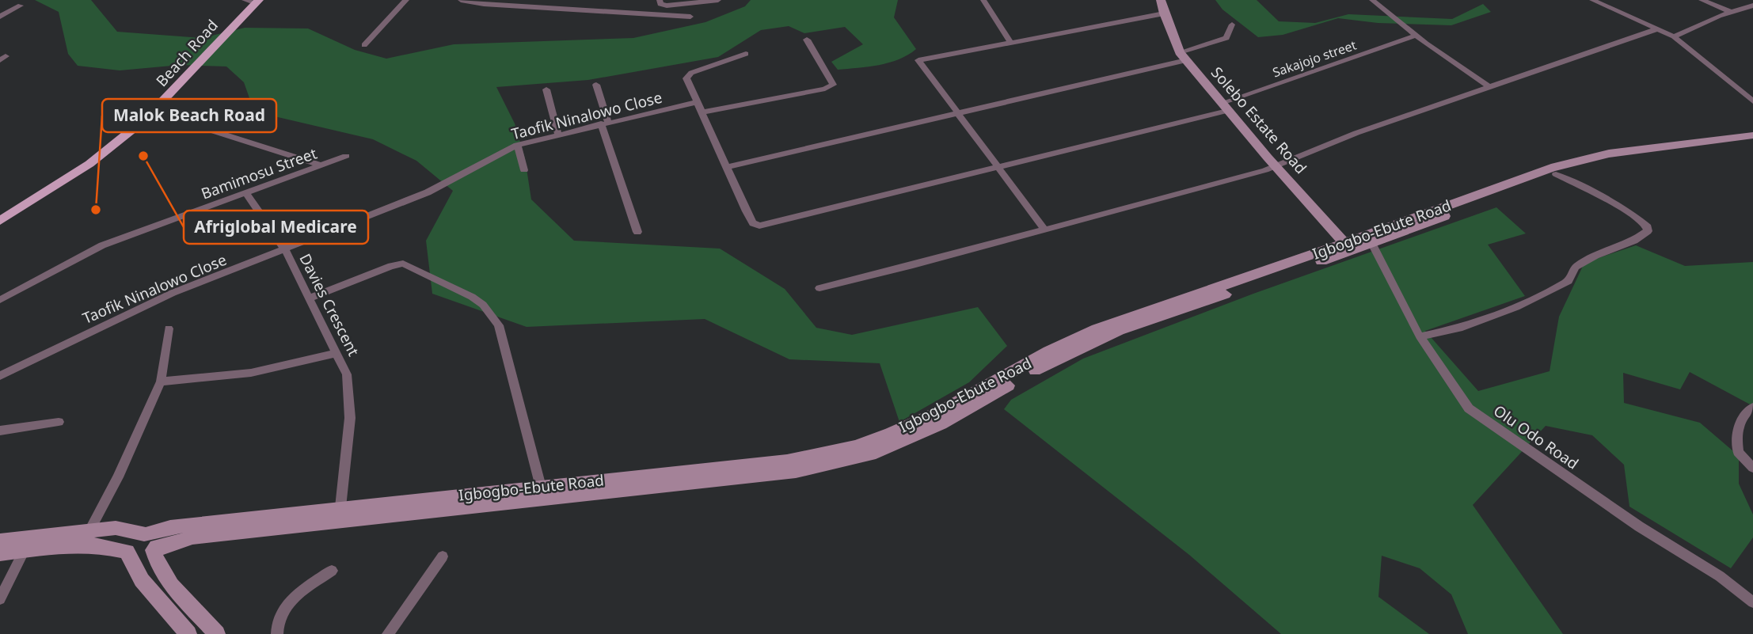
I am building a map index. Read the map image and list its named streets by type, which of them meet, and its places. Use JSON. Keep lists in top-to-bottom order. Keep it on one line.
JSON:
{"streets":{"main road":["Beach Road","Solebo Estate Road","Igbogbo-Ebute Road"],"street":["Sakajojo street","Taofik Ninalowo Close","Bamimosu Street","Davies Crescent","Olu Odo Road"]},"crossings":[["Sakajojo street","Taofik Ninalowo Close"],["Sakajojo street","Solebo Estate Road"],["Taofik Ninalowo Close","Davies Crescent"],["Solebo Estate Road","Igbogbo-Ebute Road"],["Bamimosu Street","Davies Crescent"],["Igbogbo-Ebute Road","Davies Crescent"],["Igbogbo-Ebute Road","Olu Odo Road"]],"places":["Afriglobal Medicare","Malok Beach Road"]}
